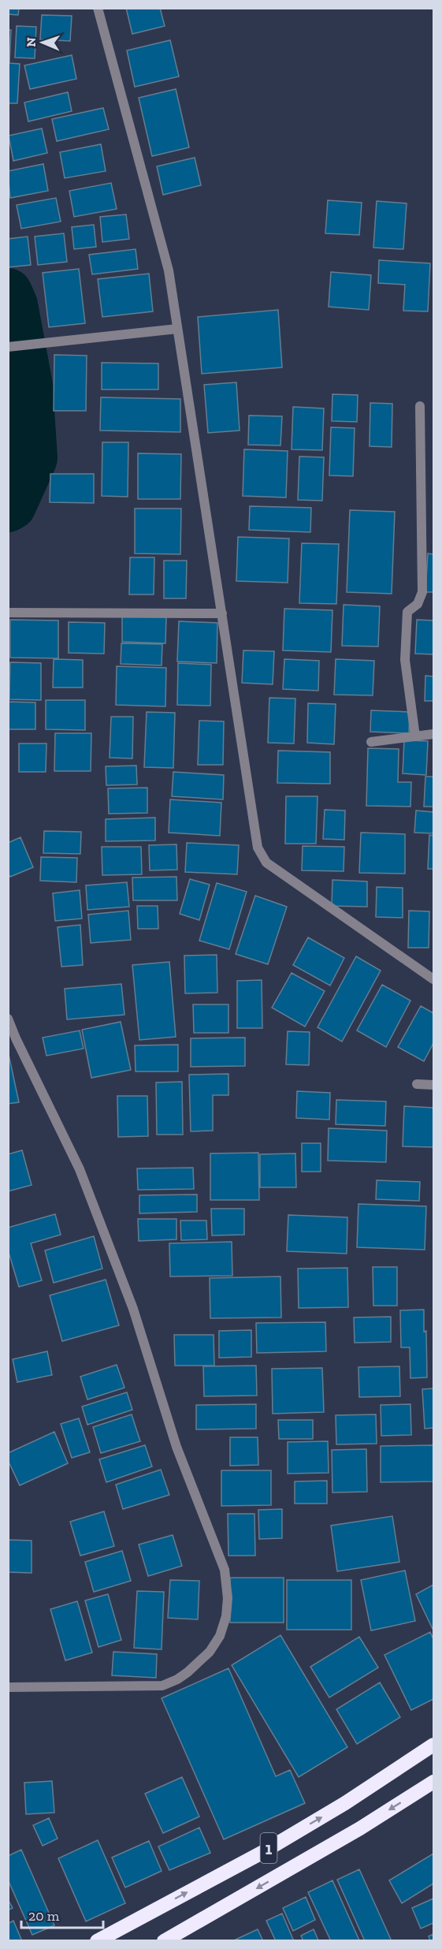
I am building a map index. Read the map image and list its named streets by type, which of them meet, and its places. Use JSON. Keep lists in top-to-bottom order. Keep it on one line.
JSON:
{"streets":{"highway":["1"]},"scale_bar":"20 m","north":"left"}
